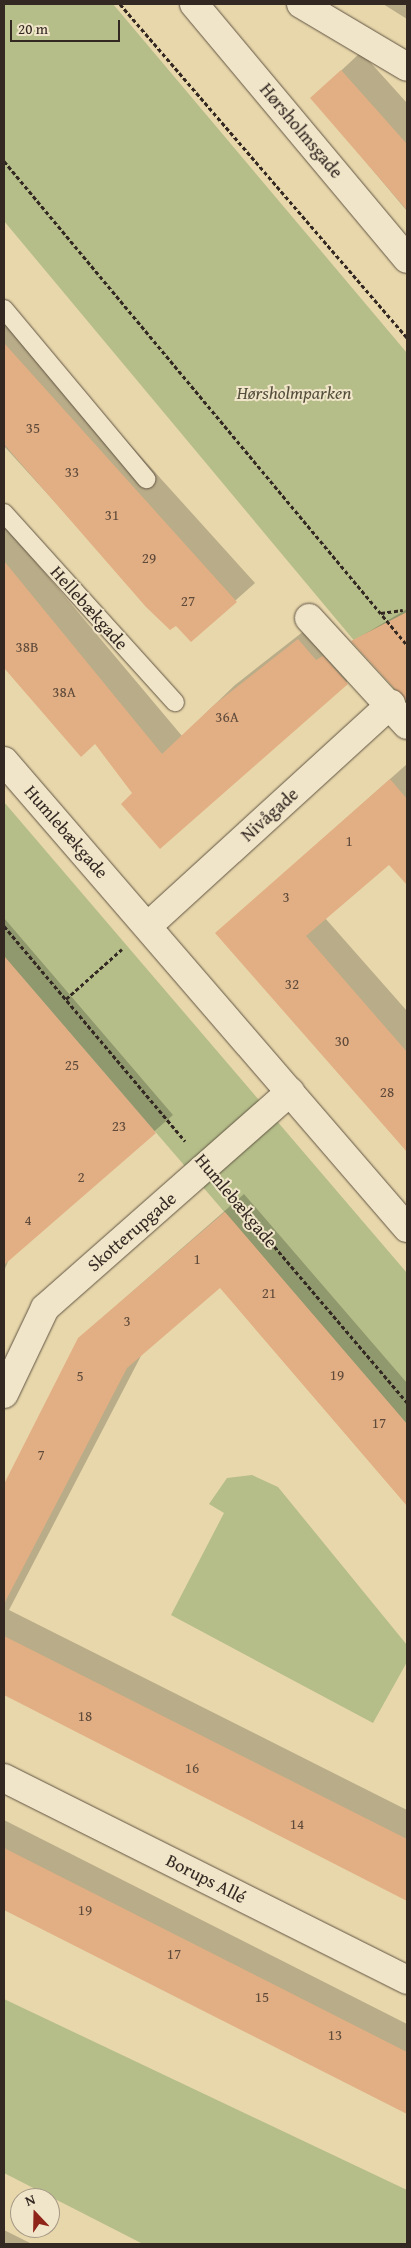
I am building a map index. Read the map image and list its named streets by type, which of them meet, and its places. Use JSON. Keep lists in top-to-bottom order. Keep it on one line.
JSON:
{"streets":{"street":["Hørsholmsgade","Nivågade","Humlebækgade","Skotterupgade","Borups Allé"],"lane":["Hellebækgade"]},"crossings":[["Nivågade","Humlebækgade"],["Humlebækgade","Skotterupgade"]],"parks":["Hørsholmparken"],"house_numbers":["35","33","31","29","27","38B","38A","36A","1","3","32","30","25","28","23","2","4","1","21","3","19","5","17","7","18","16","14","19","17","15","13"],"scale_bar":"20 m","north":"top"}
